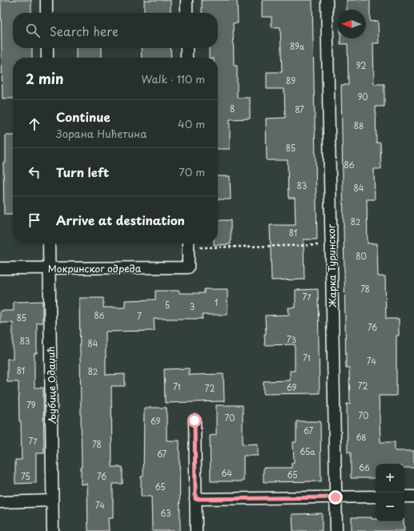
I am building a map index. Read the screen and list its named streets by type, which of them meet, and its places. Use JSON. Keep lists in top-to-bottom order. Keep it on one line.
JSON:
{"streets":{"street":["Жарка Туринског","Мокринског одреда","Љубице Одаџић"]},"crossings":[["Мокринског одреда","Љубице Одаџић"]],"house_numbers":["89a","92","89","90","8","87","88","85","86","83","84","82","81","80","78","77","1","5","3","86","7","85","76","73","83","84","71","74","81","82","72","71","69","72","79","70","70","69","67","68","77","78","65a","67","66","64","65","75","76","65","74","63"],"north":"left","page":{"search":"Search here","heading":["2 min","Walk · 110 m"],"list":[["Continue","Зорана Нићетина","40 m"],["Turn left","70 m"],"Arrive at destination"],"map_buttons":["+","−"]}}
